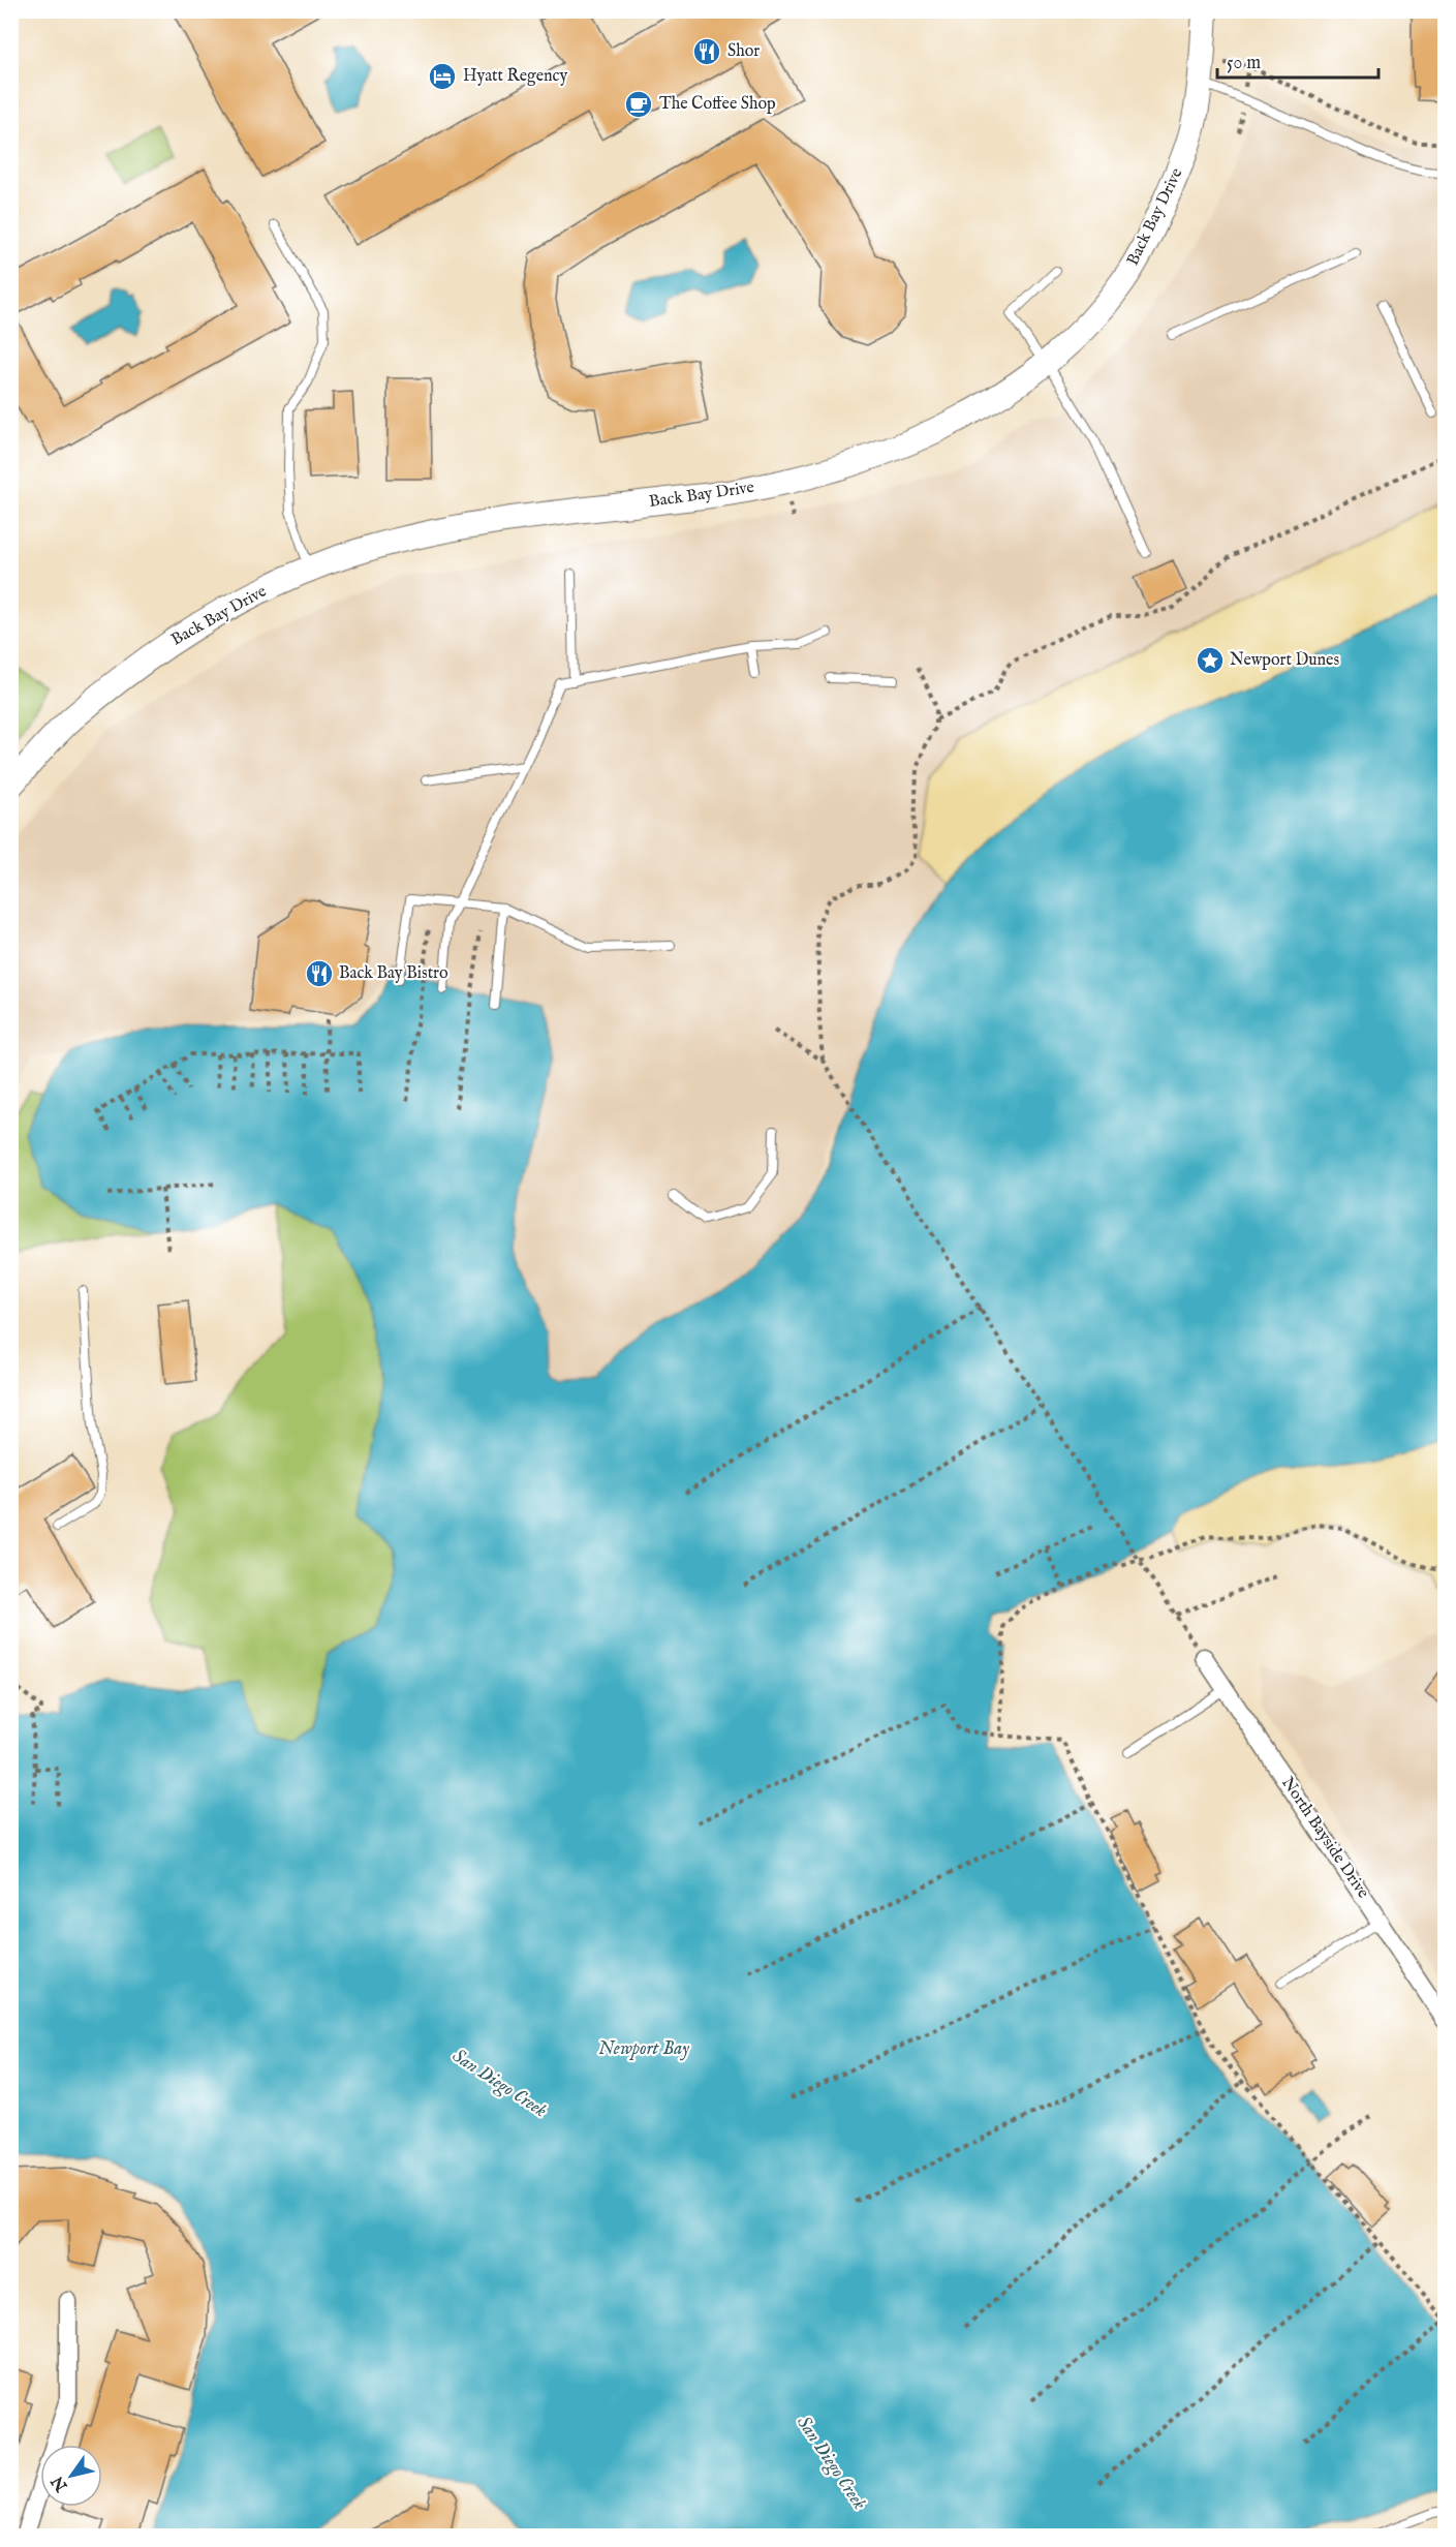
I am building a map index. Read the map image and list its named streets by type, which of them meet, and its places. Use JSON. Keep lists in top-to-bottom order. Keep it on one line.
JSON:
{"streets":{"street":["Back Bay Drive","North Bayside Drive"]},"water":["Newport Bay","San Diego Creek"],"places":{"restaurant":["Shor","Back Bay Bistro"],"hotel":["Hyatt Regency"],"cafe":["The Coffee Shop"],"place":["Newport Dunes"]},"scale_bar":"50 m","north":"bottom left"}
